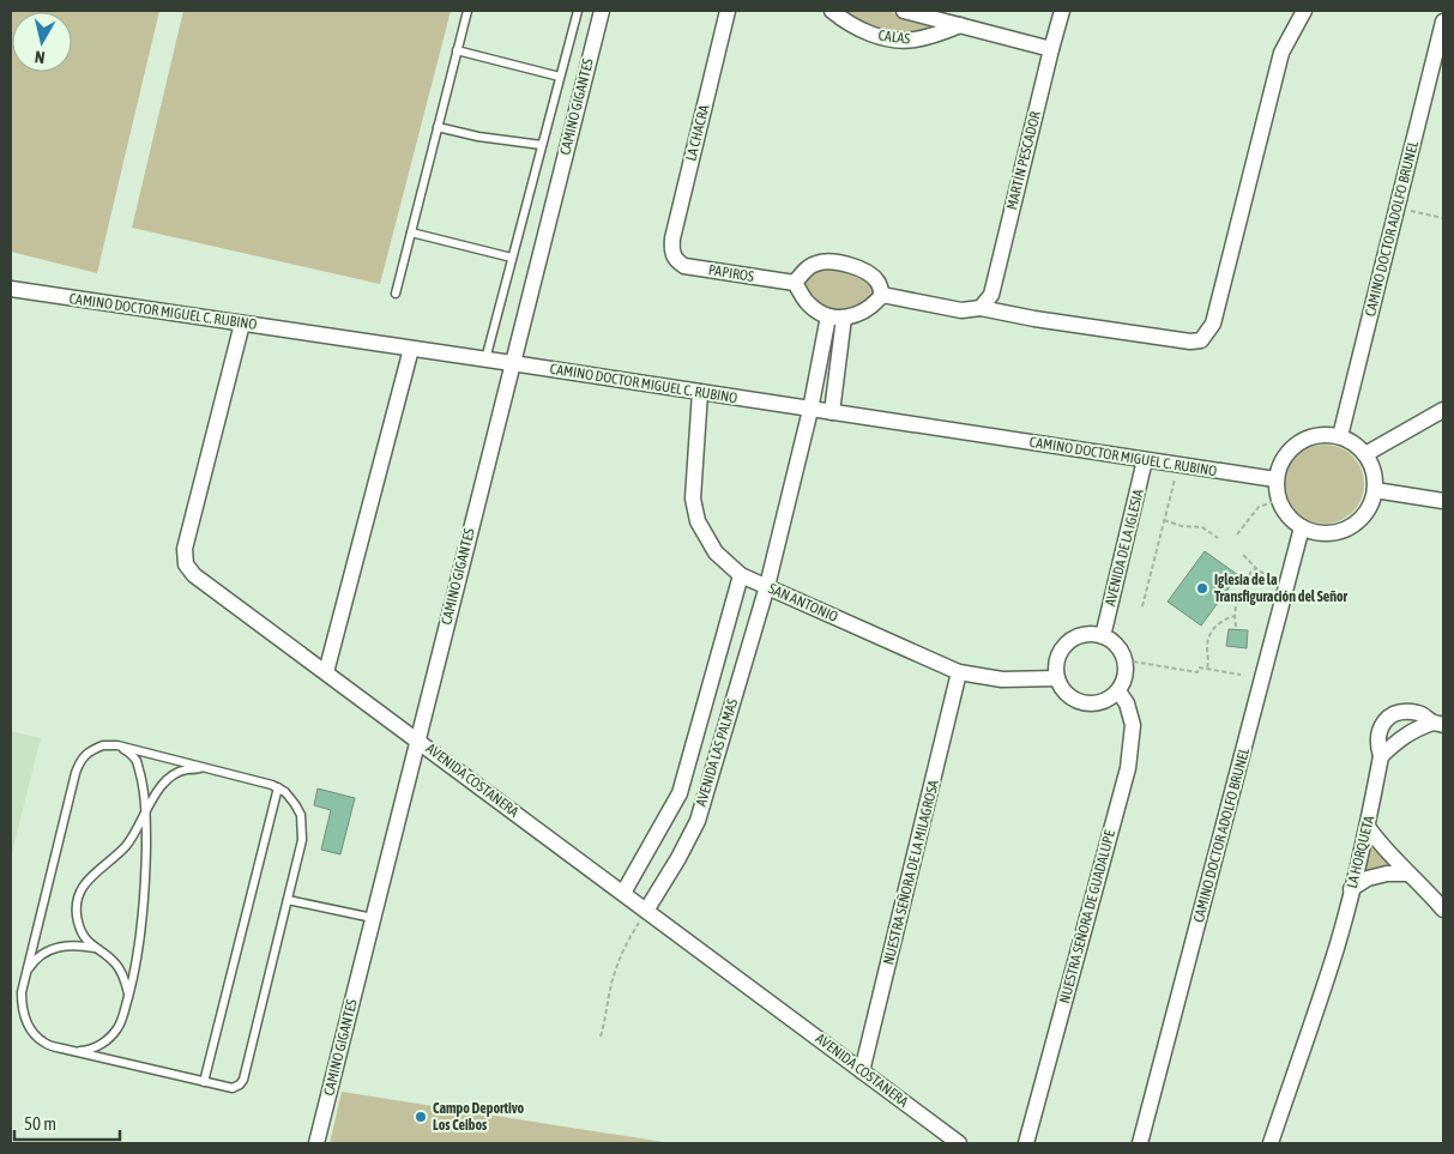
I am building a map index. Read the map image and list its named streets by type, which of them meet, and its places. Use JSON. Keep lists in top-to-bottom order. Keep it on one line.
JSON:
{"streets":{"street":["CALAS","CAMINO GIGANTES","LA CHACRA","MARTÍN PESCADOR","CAMINO DOCTOR ADOLFO BRUNEL","PAPIROS","CAMINO DOCTOR MIGUEL C. RUBINO","AVENIDA DE LA IGLESIA","SAN ANTONIO","AVENIDA LAS PALMAS","AVENIDA COSTANERA","LA HORQUETA","NUESTRA SEÑORA DE LA MILAGROSA","NUESTRA SEÑORA DE GUADALUPE"]},"crossings":[["CALAS","MARTÍN PESCADOR"],["CAMINO GIGANTES","CAMINO DOCTOR MIGUEL C. RUBINO"],["CAMINO GIGANTES","AVENIDA COSTANERA"],["LA CHACRA","PAPIROS"],["CAMINO DOCTOR ADOLFO BRUNEL","CAMINO DOCTOR MIGUEL C. RUBINO"],["CAMINO DOCTOR MIGUEL C. RUBINO","AVENIDA DE LA IGLESIA"],["CAMINO DOCTOR MIGUEL C. RUBINO","SAN ANTONIO"],["CAMINO DOCTOR MIGUEL C. RUBINO","AVENIDA LAS PALMAS"],["CAMINO DOCTOR MIGUEL C. RUBINO","AVENIDA COSTANERA"],["AVENIDA DE LA IGLESIA","SAN ANTONIO"],["AVENIDA DE LA IGLESIA","NUESTRA SEÑORA DE GUADALUPE"],["SAN ANTONIO","AVENIDA LAS PALMAS"],["SAN ANTONIO","NUESTRA SEÑORA DE LA MILAGROSA"],["SAN ANTONIO","NUESTRA SEÑORA DE GUADALUPE"],["AVENIDA LAS PALMAS","AVENIDA COSTANERA"],["AVENIDA COSTANERA","NUESTRA SEÑORA DE LA MILAGROSA"]],"places":["Iglesia de la Transfiguración del Señor","Campo Deportivo Los Ceibos"],"scale_bar":"50 m","north":"bottom"}
